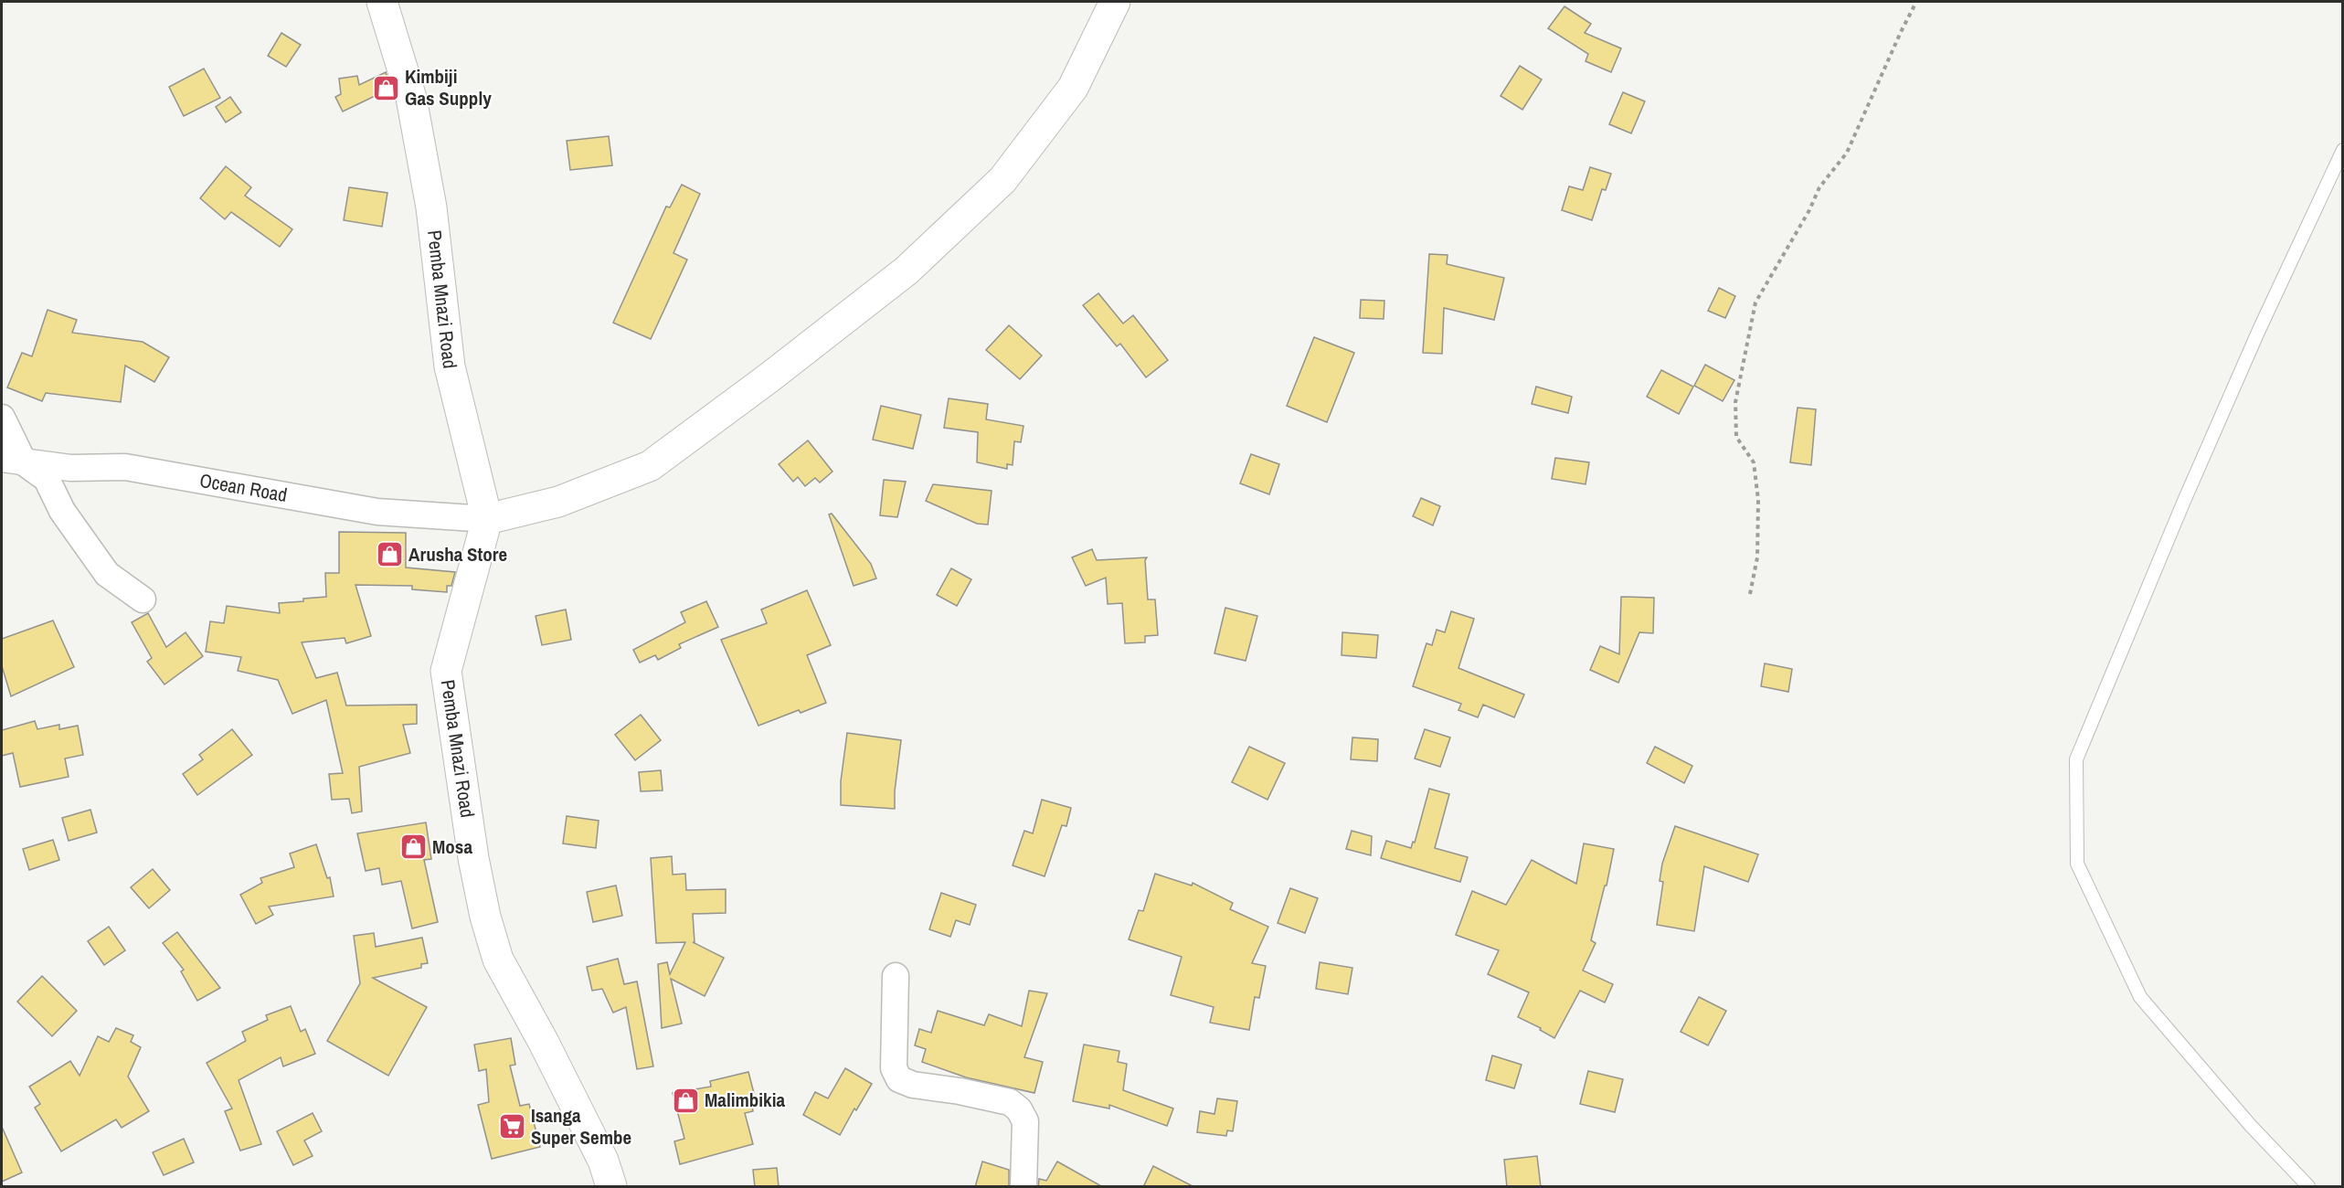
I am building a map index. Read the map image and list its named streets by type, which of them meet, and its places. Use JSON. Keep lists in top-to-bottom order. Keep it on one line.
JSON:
{"streets":{"main road":["Pemba Mnazi Road"],"street":["Ocean Road"]},"crossings":[["Pemba Mnazi Road","Ocean Road"]],"places":{"shop":["Kimbiji Gas Supply","Arusha Store","Mosa","Malimbikia"],"supermarket":["Isanga Super Sembe"]}}
